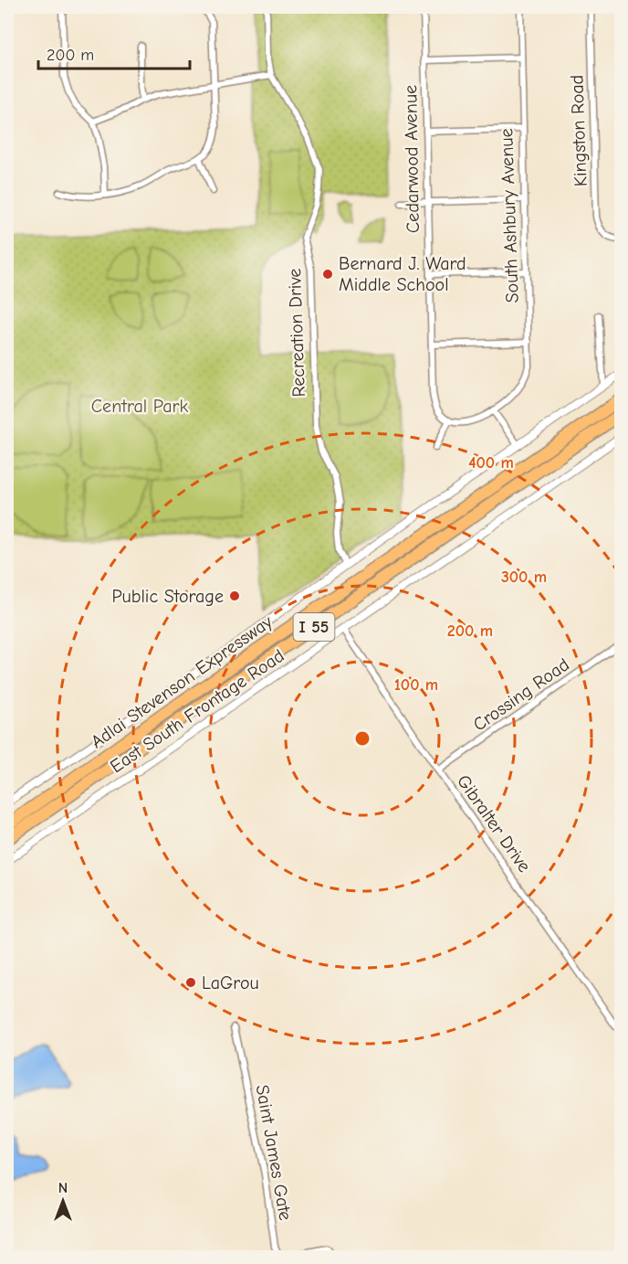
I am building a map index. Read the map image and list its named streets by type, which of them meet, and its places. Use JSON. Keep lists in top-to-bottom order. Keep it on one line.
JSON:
{"streets":{"highway":["I 55","Adlai Stevenson Expressway"],"street":["Kingston Road","Cedarwood Avenue","South Ashbury Avenue","Recreation Drive","Crossing Road","East South Frontage Road","Gibralter Drive","Saint James Gate"]},"crossings":[["Crossing Road","Gibralter Drive"],["East South Frontage Road","Gibralter Drive"]],"parks":["Central Park"],"places":["Bernard J. Ward Middle School","Public Storage","LaGrou"],"scale_bar":"200 m","north":"top","rings":["400 m","300 m","200 m","100 m"]}
